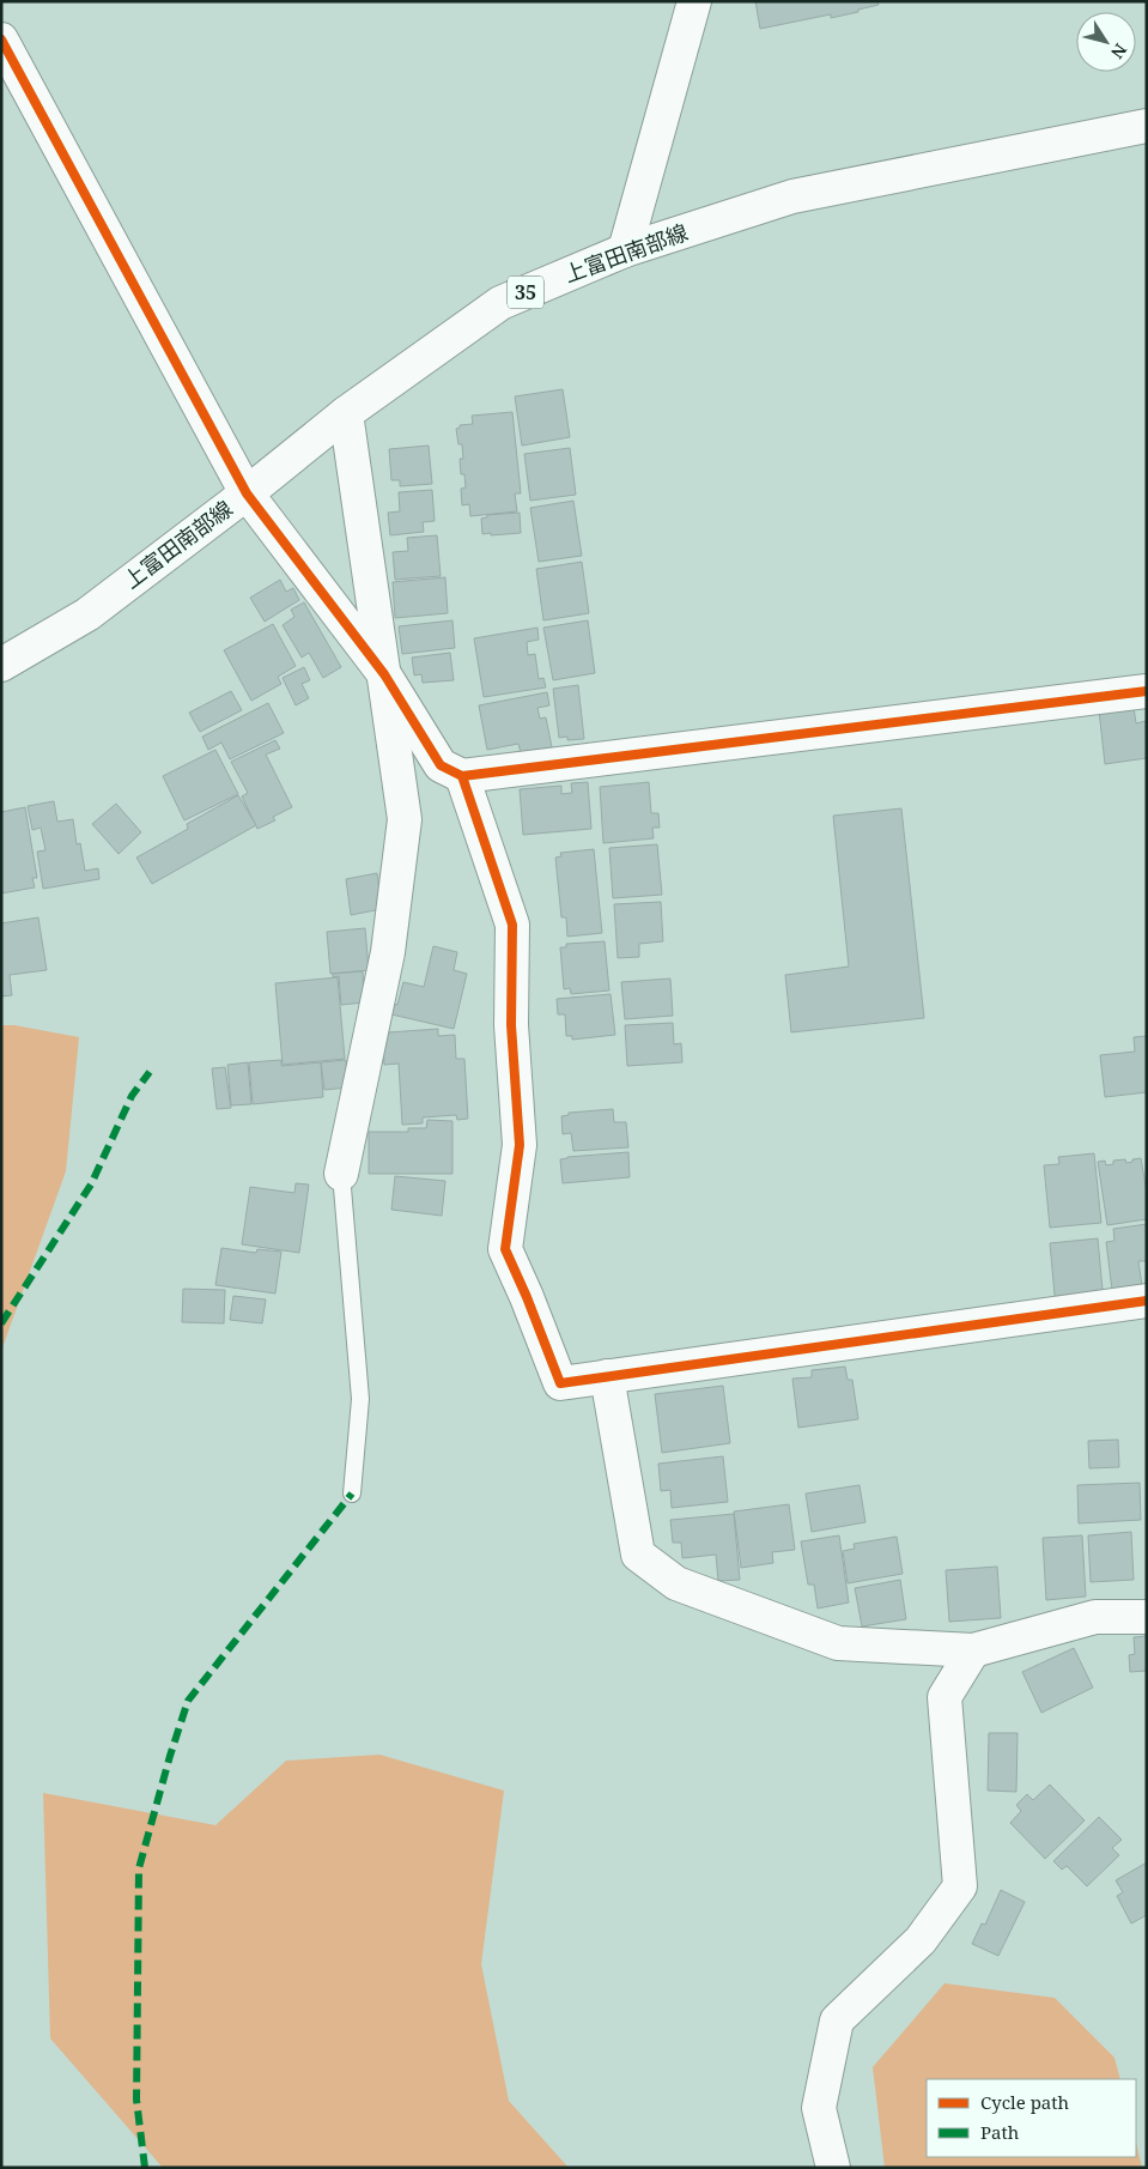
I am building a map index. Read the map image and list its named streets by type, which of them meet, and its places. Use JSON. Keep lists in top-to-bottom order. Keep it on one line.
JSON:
{"streets":{"street":["上富田南部線","35"]},"legend":["Cycle path","Path"],"north":"bottom right"}
